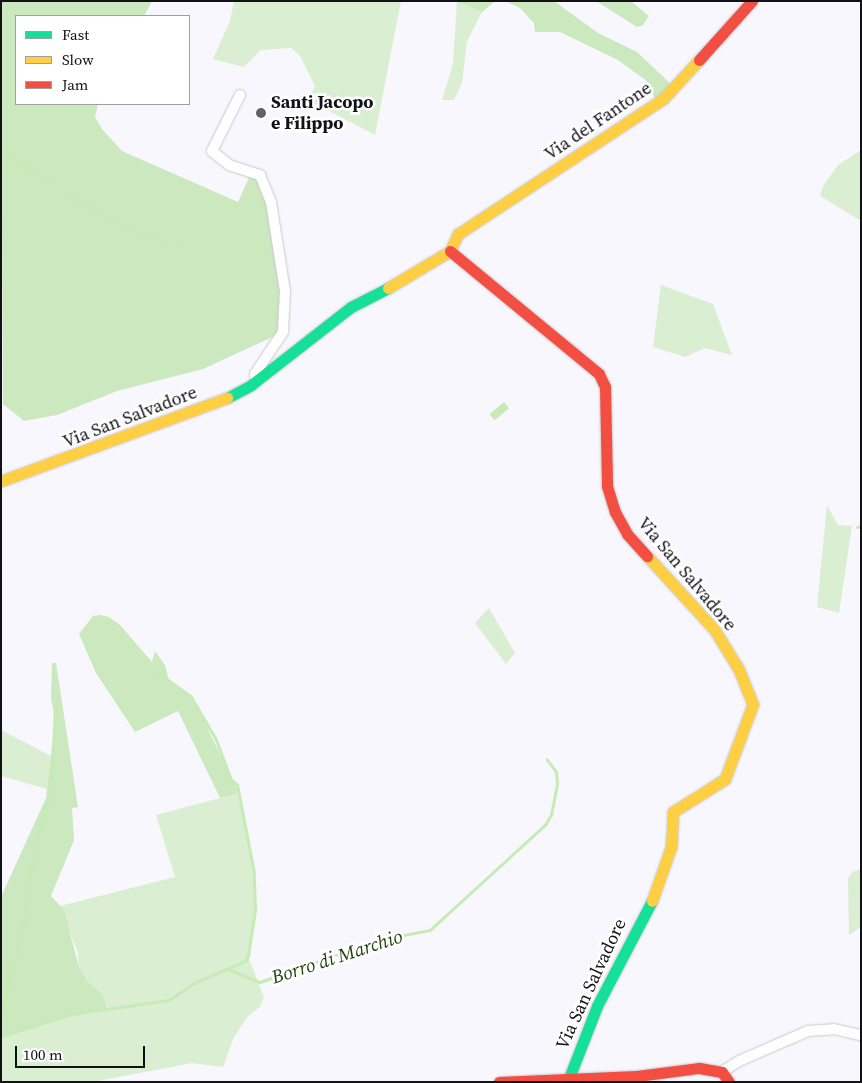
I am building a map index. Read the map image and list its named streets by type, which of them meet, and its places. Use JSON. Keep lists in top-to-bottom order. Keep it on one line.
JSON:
{"streets":{"street":["Via del Fantone","Via San Salvadore"]},"crossings":[["Via del Fantone","Via San Salvadore"]],"water":["Borro di Marchio"],"places":["Santi Jacopo e Filippo"],"legend":["Fast","Slow","Jam"],"scale_bar":"100 m"}
